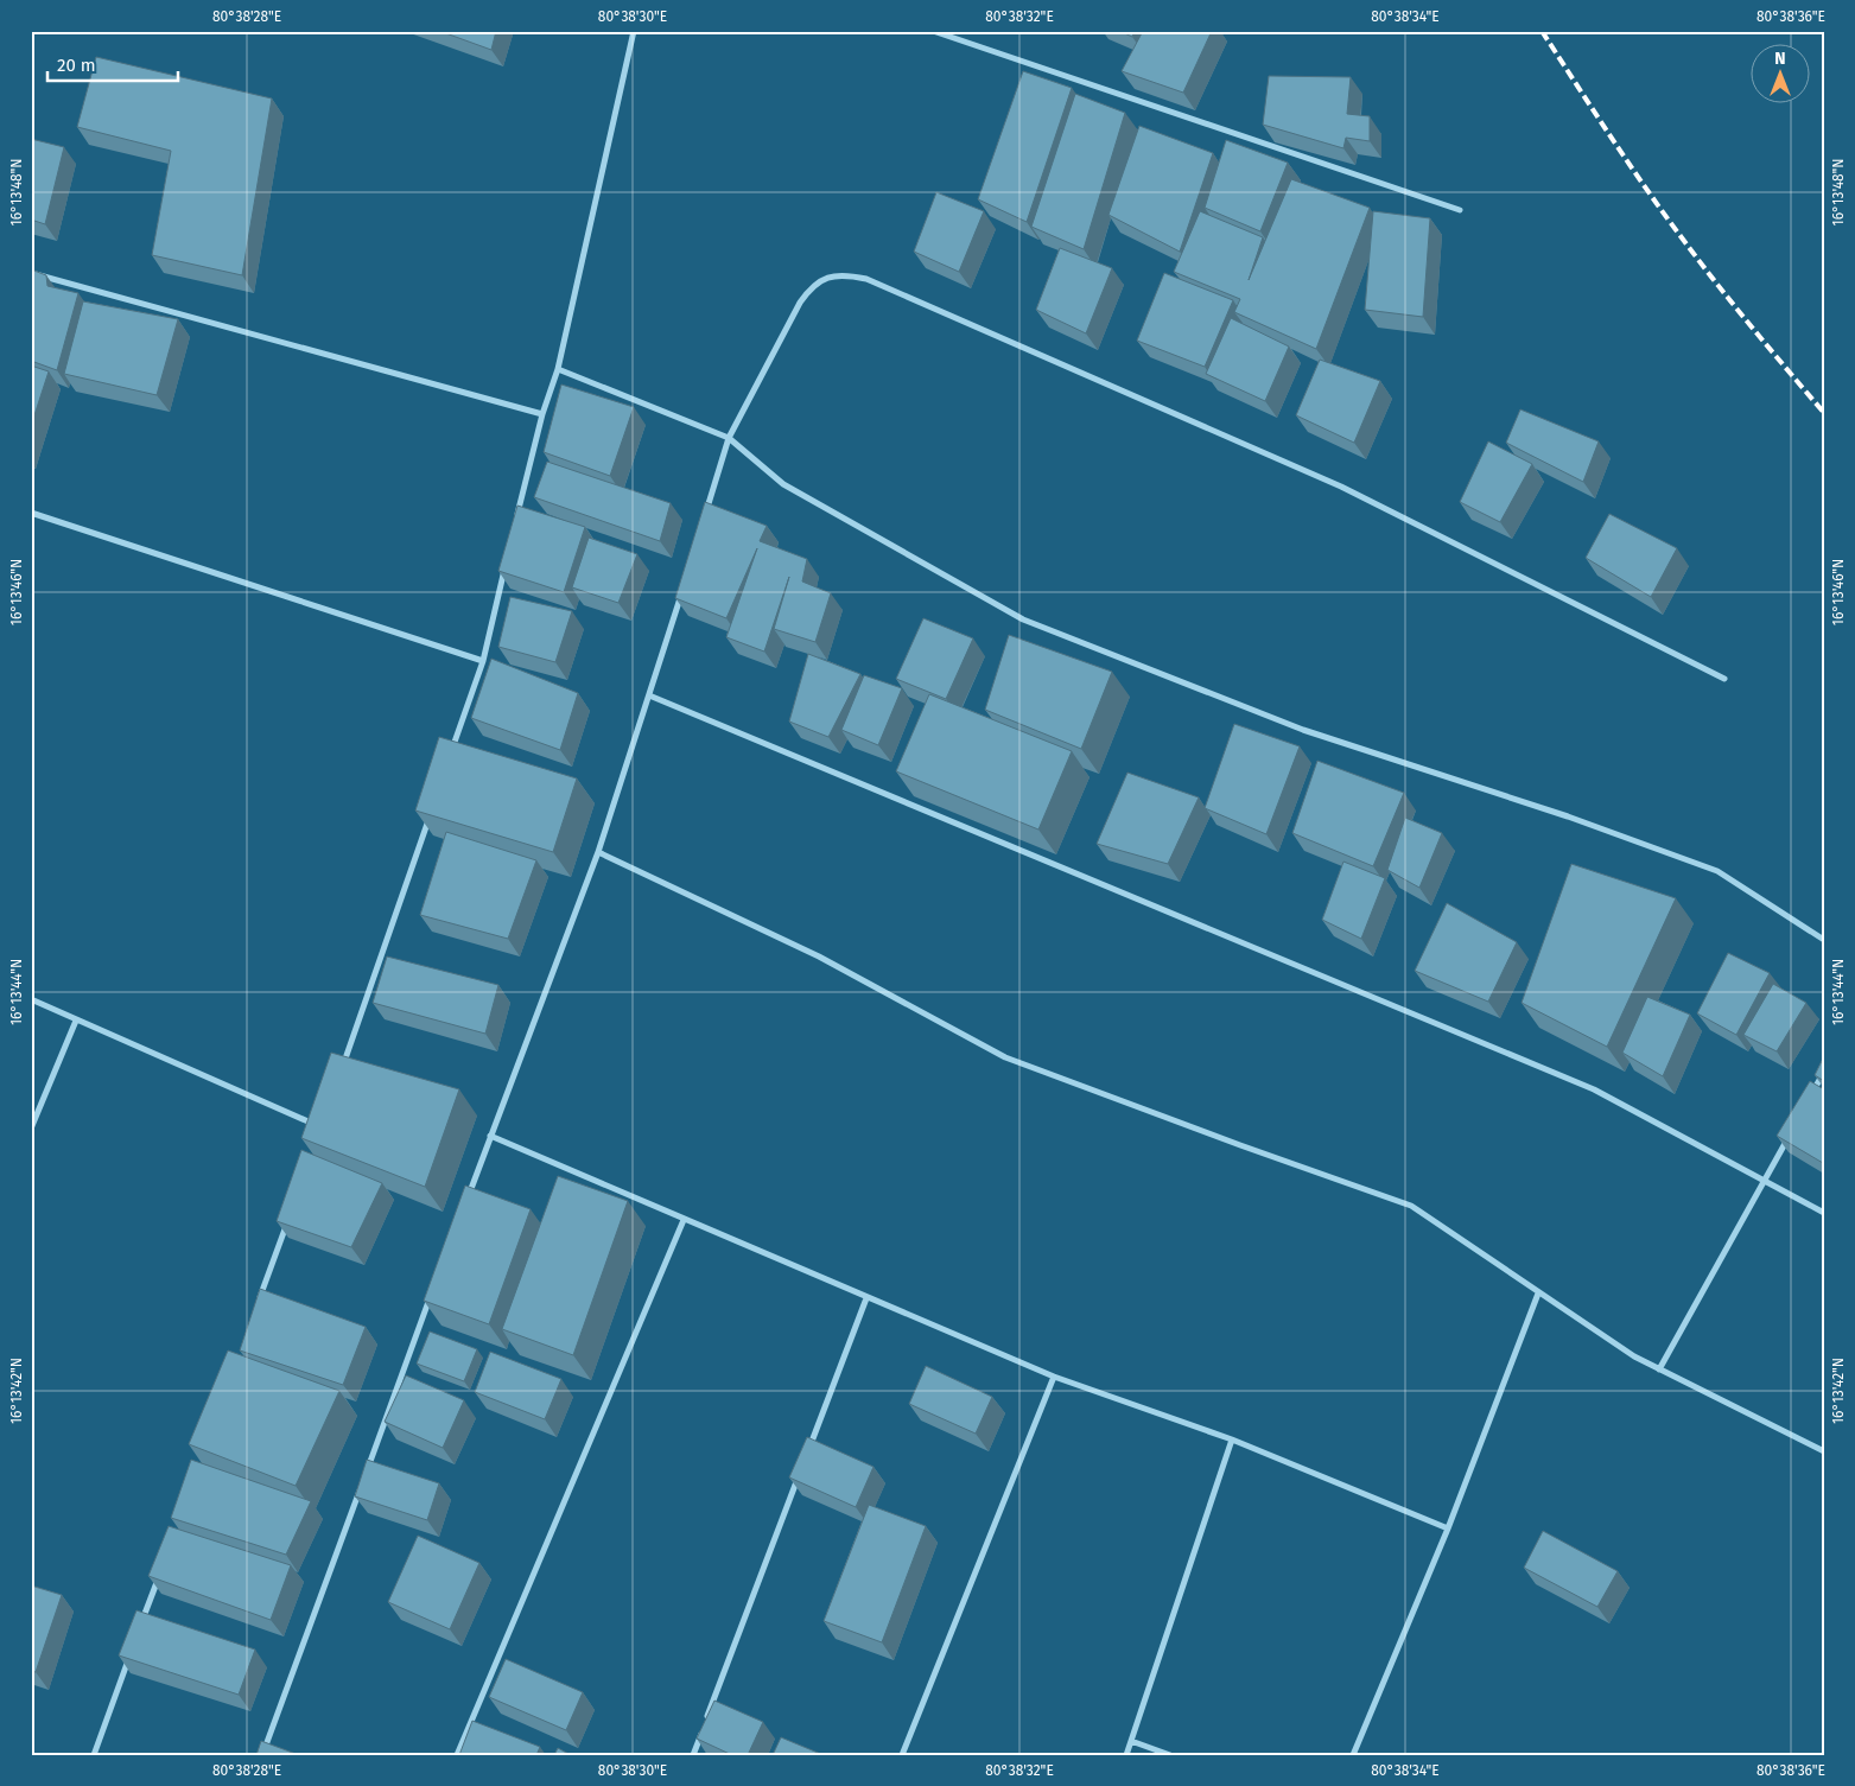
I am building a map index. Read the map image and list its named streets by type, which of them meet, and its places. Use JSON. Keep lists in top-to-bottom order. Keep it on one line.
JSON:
{"scale_bar":"20 m","north":"top","coordinates":["80°38'28\"E","80°38'30\"E","80°38'32\"E","80°38'34\"E","80°38'36\"E","16°13'48\"N","16°13'46\"N","16°13'44\"N","16°13'42\"N"]}
